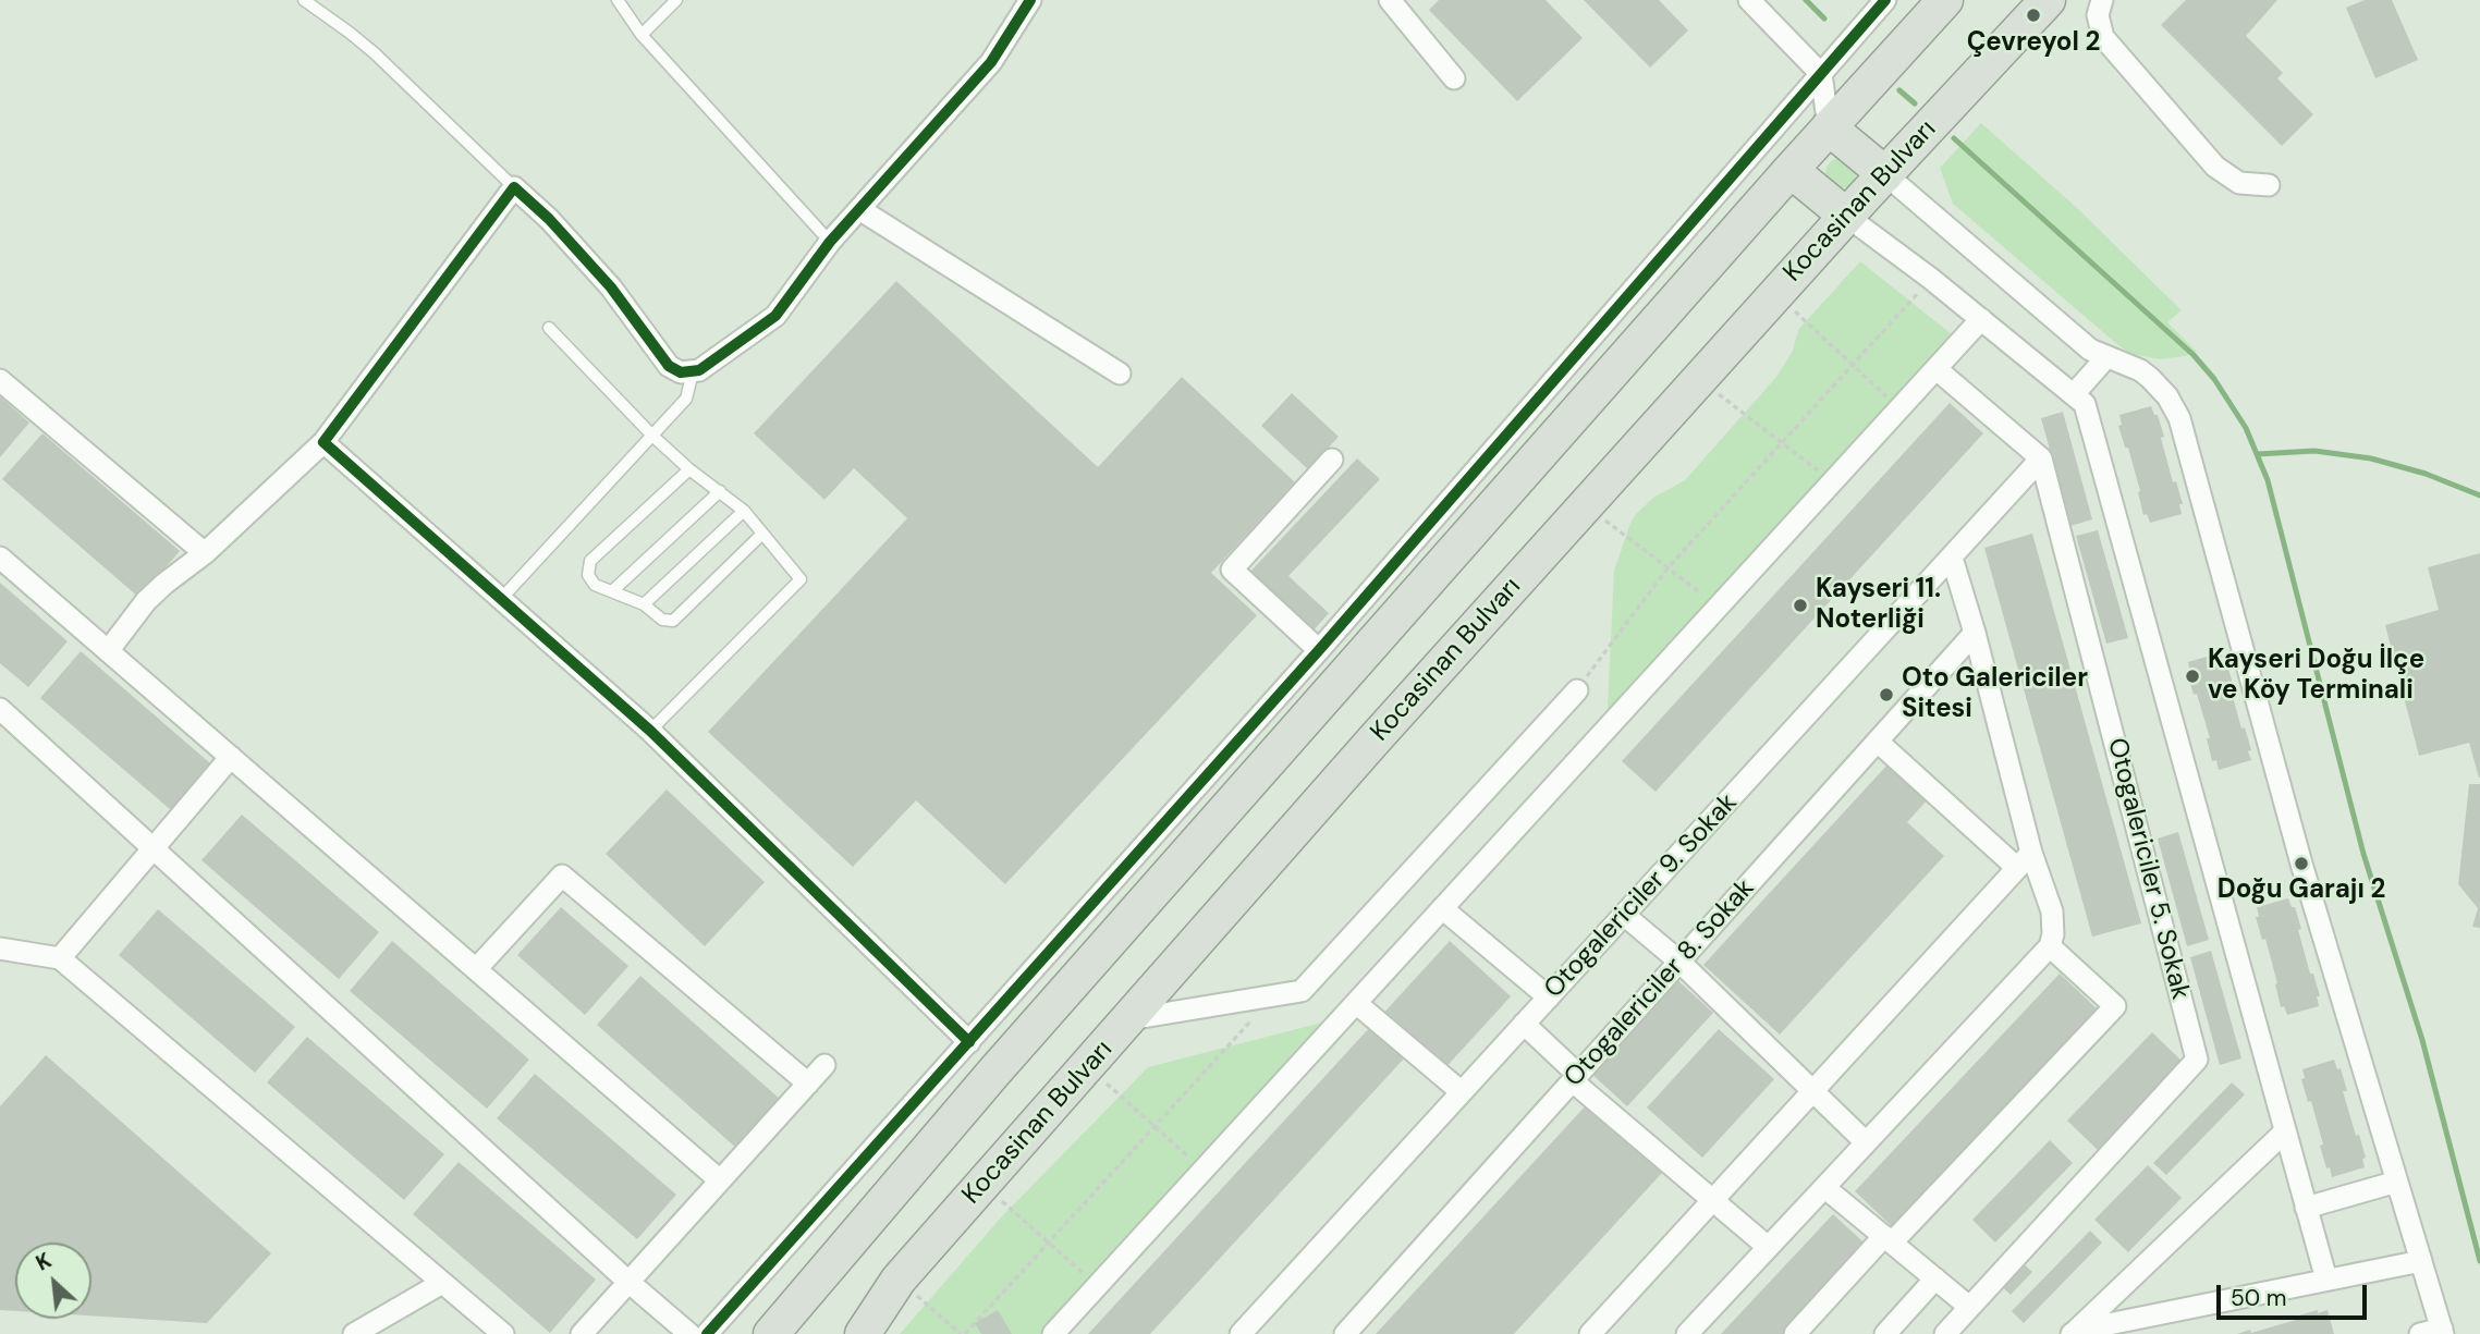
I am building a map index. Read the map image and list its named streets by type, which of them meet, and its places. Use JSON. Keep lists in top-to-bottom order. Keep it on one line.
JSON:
{"streets":{"highway":["Kocasinan Bulvarı"],"street":["Otogalericiler 5. Sokak","Otogalericiler 9. Sokak","Otogalericiler 8. Sokak"]},"crossings":[["Otogalericiler 5. Sokak","Otogalericiler 9. Sokak"]],"places":["Çevreyol 2","Kayseri 11. Noterliği","Kayseri Doğu İlçe ve Köy Terminali","Oto Galericiler Sitesi","Doğu Garajı 2"],"scale_bar":"50 m","north":"top left"}
